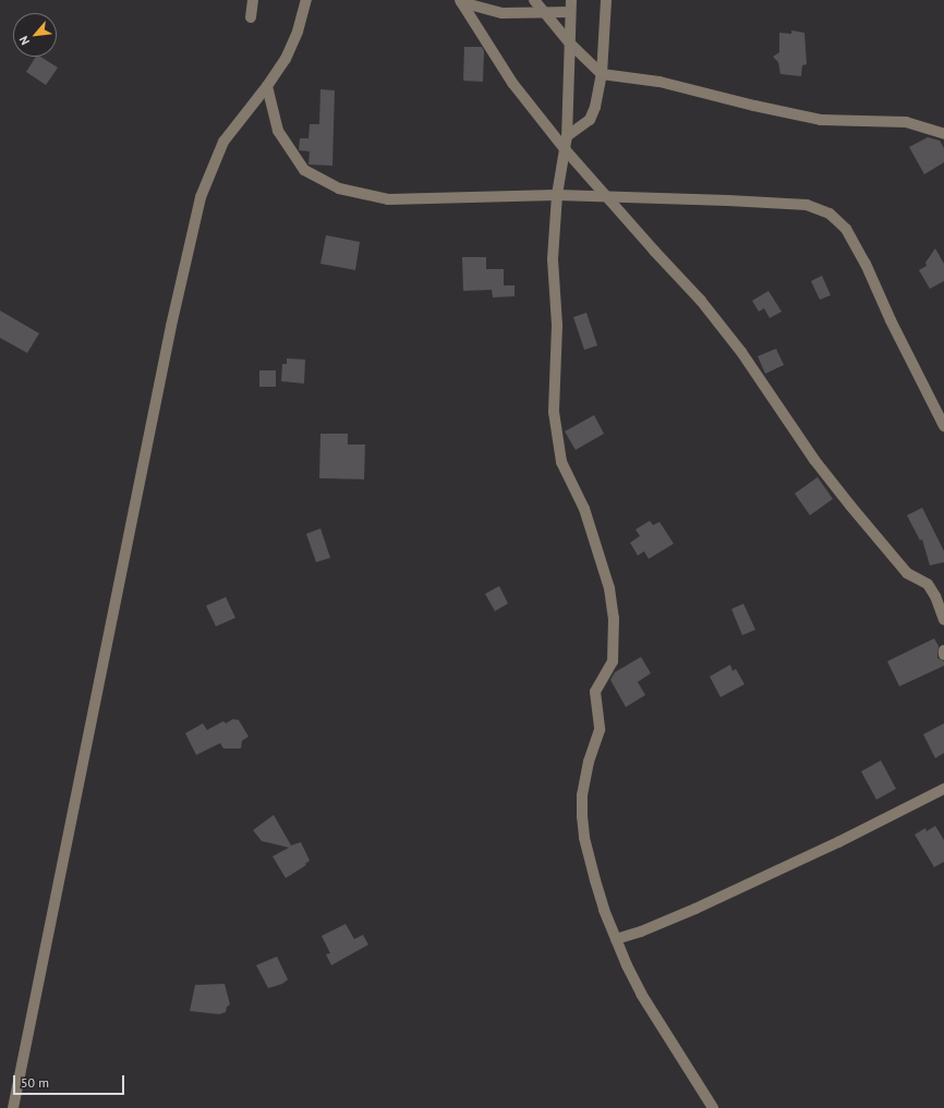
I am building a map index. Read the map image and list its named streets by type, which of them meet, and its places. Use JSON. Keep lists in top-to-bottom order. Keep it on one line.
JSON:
{"scale_bar":"50 m","north":"bottom left"}
